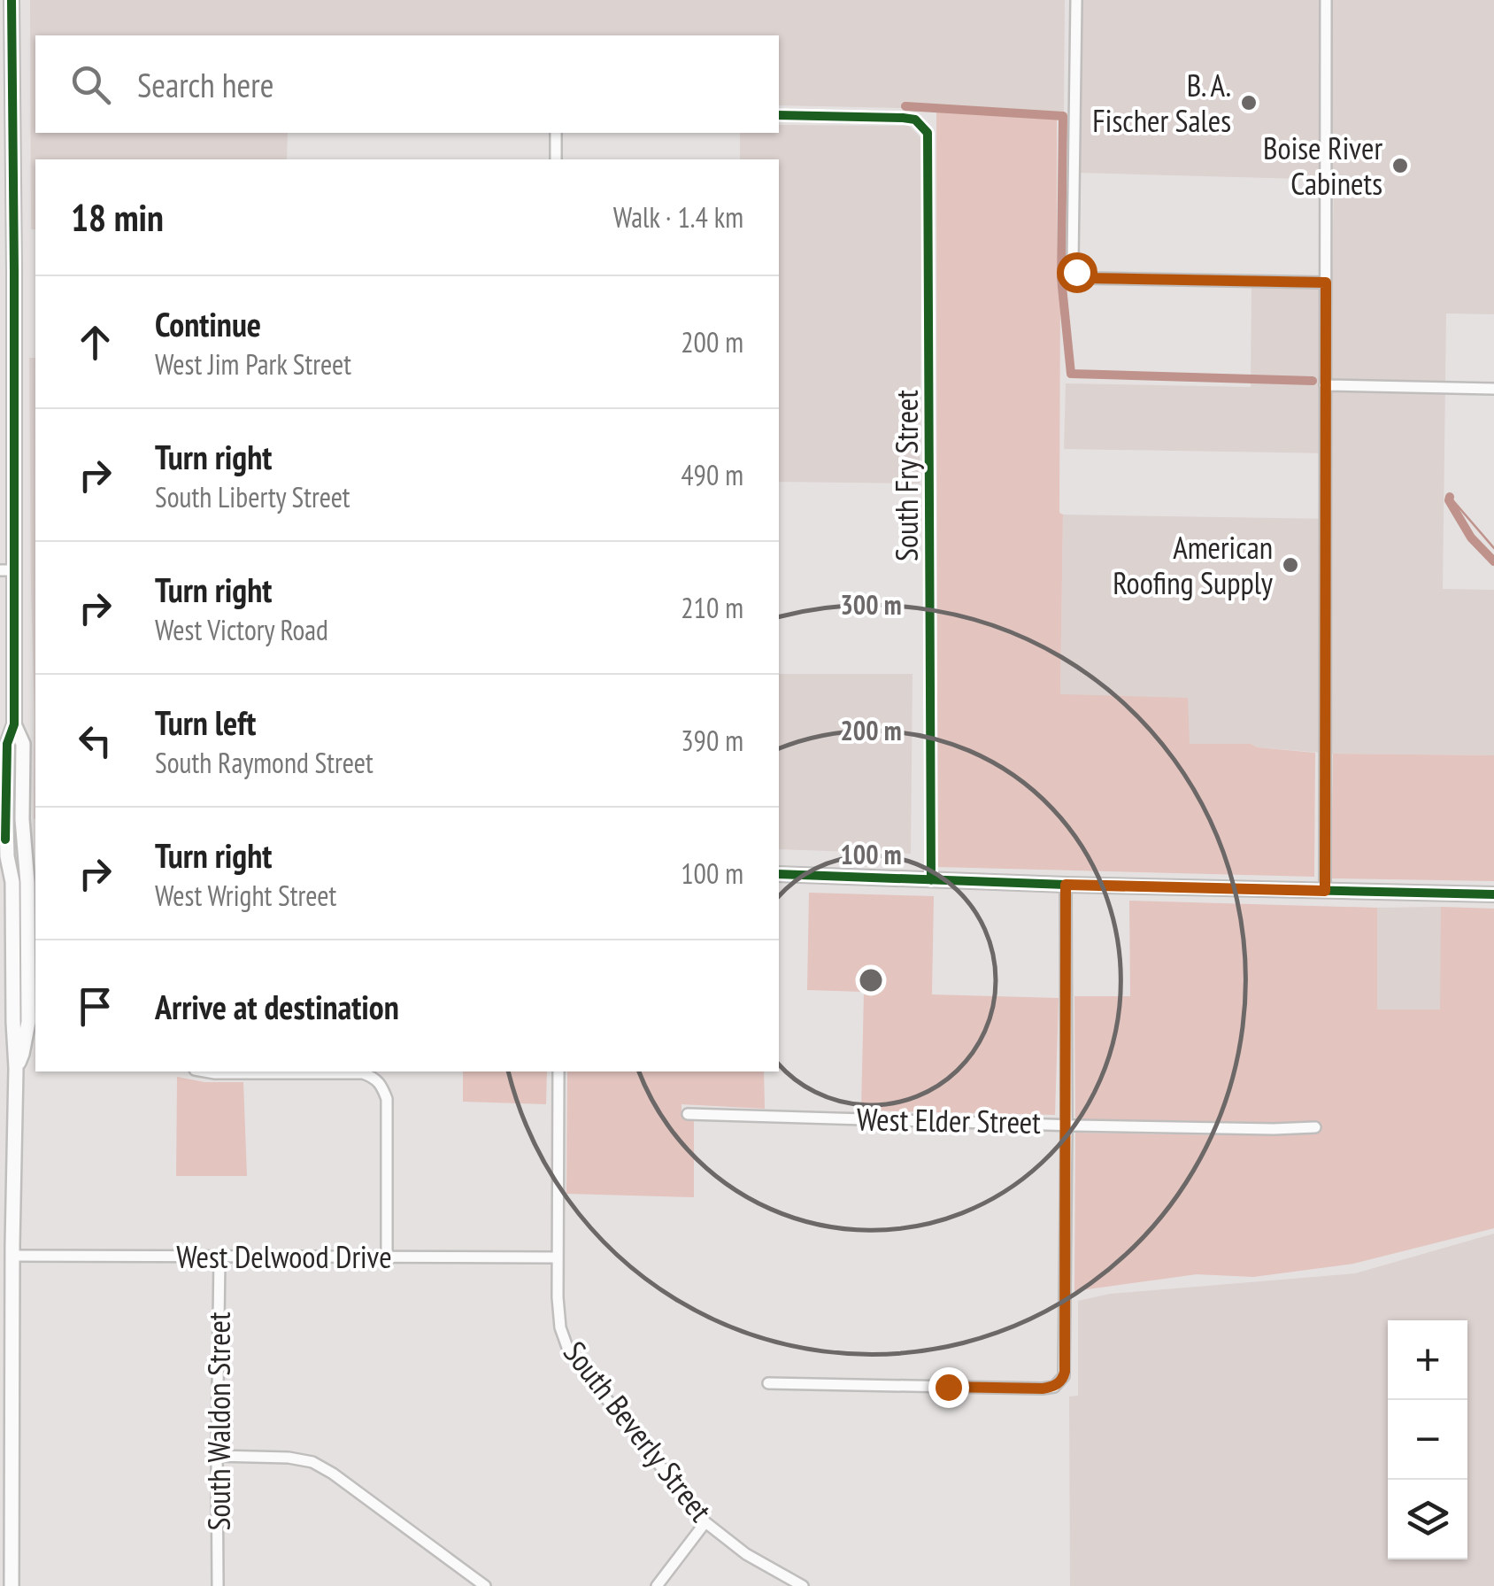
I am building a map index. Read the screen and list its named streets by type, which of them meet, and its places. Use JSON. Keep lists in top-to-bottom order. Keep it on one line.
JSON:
{"streets":{"street":["South Fry Street","West Elder Street","West Delwood Drive","South Waldon Street","South Beverly Street"]},"crossings":[["West Delwood Drive","South Waldon Street"],["West Delwood Drive","South Beverly Street"]],"places":["B. A. Fischer Sales","Boise River Cabinets","American Roofing Supply"],"page":{"search":"Search here","heading":["18 min","Walk · 1.4 km"],"list":[["Continue","West Jim Park Street","200 m"],["Turn right","South Liberty Street","490 m"],["Turn right","West Victory Road","210 m"],["Turn left","South Raymond Street","390 m"],["Turn right","West Wright Street","100 m"],"Arrive at destination"],"map_buttons":["+","−"]},"rings":["300 m","200 m","100 m"]}
